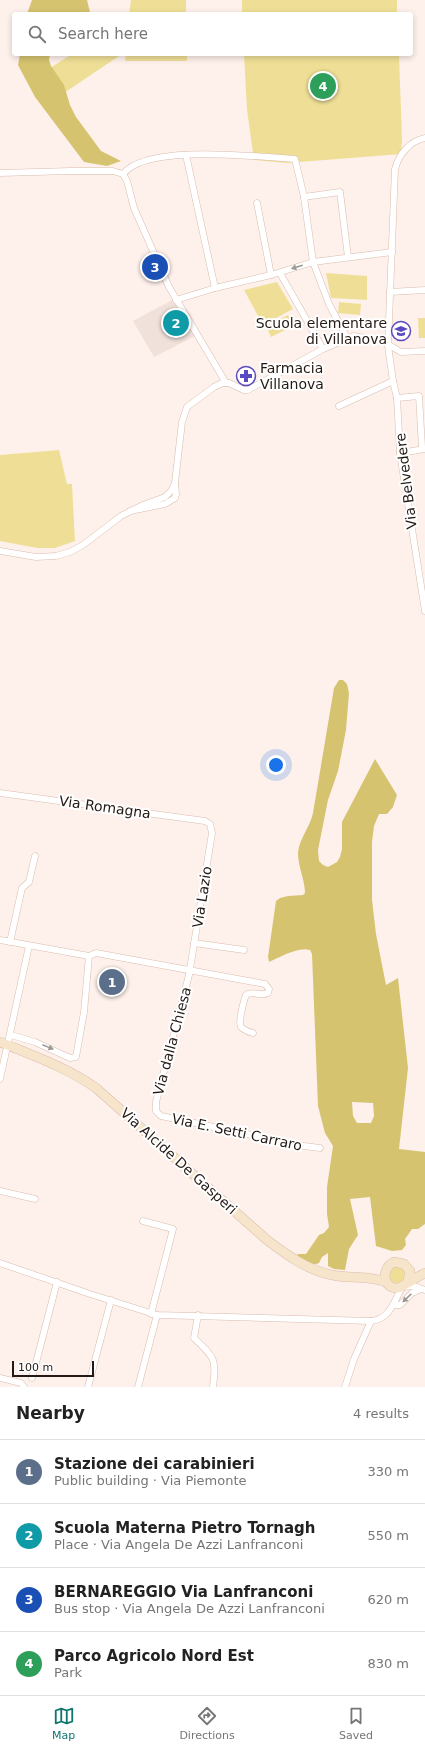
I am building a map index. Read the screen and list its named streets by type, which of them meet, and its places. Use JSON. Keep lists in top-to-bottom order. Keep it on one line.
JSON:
{"streets":{"main road":["Via Alcide De Gasperi"],"street":["Via Belvedere","Via Romagna","Via Lazio","Via dalla Chiesa","Via E. Setti Carraro"]},"crossings":[["Via Romagna","Via Lazio"],["Via Lazio","Via dalla Chiesa"],["Via dalla Chiesa","Via E. Setti Carraro"]],"places":{"school or university":["Scuola elementare di Villanova"],"pharmacy":["Farmacia Villanova"]},"scale_bar":"100 m","page":{"search":"Search here","pins":["4","3","2","1"],"scale":"100 m","heading":["Nearby","4 results"],"list":[{"mark":"1","name":"Stazione dei carabinieri","note":"Public building · Via Piemonte","value":"330 m"},{"mark":"2","name":"Scuola Materna Pietro Tornagh","note":"Place · Via Angela De Azzi Lanfranconi","value":"550 m"},{"mark":"3","name":"BERNAREGGIO Via Lanfranconi","note":"Bus stop · Via Angela De Azzi Lanfranconi","value":"620 m"},{"mark":"4","name":"Parco Agricolo Nord Est","note":"Park","value":"830 m"}],"nav":["Map","Directions","Saved"]}}
